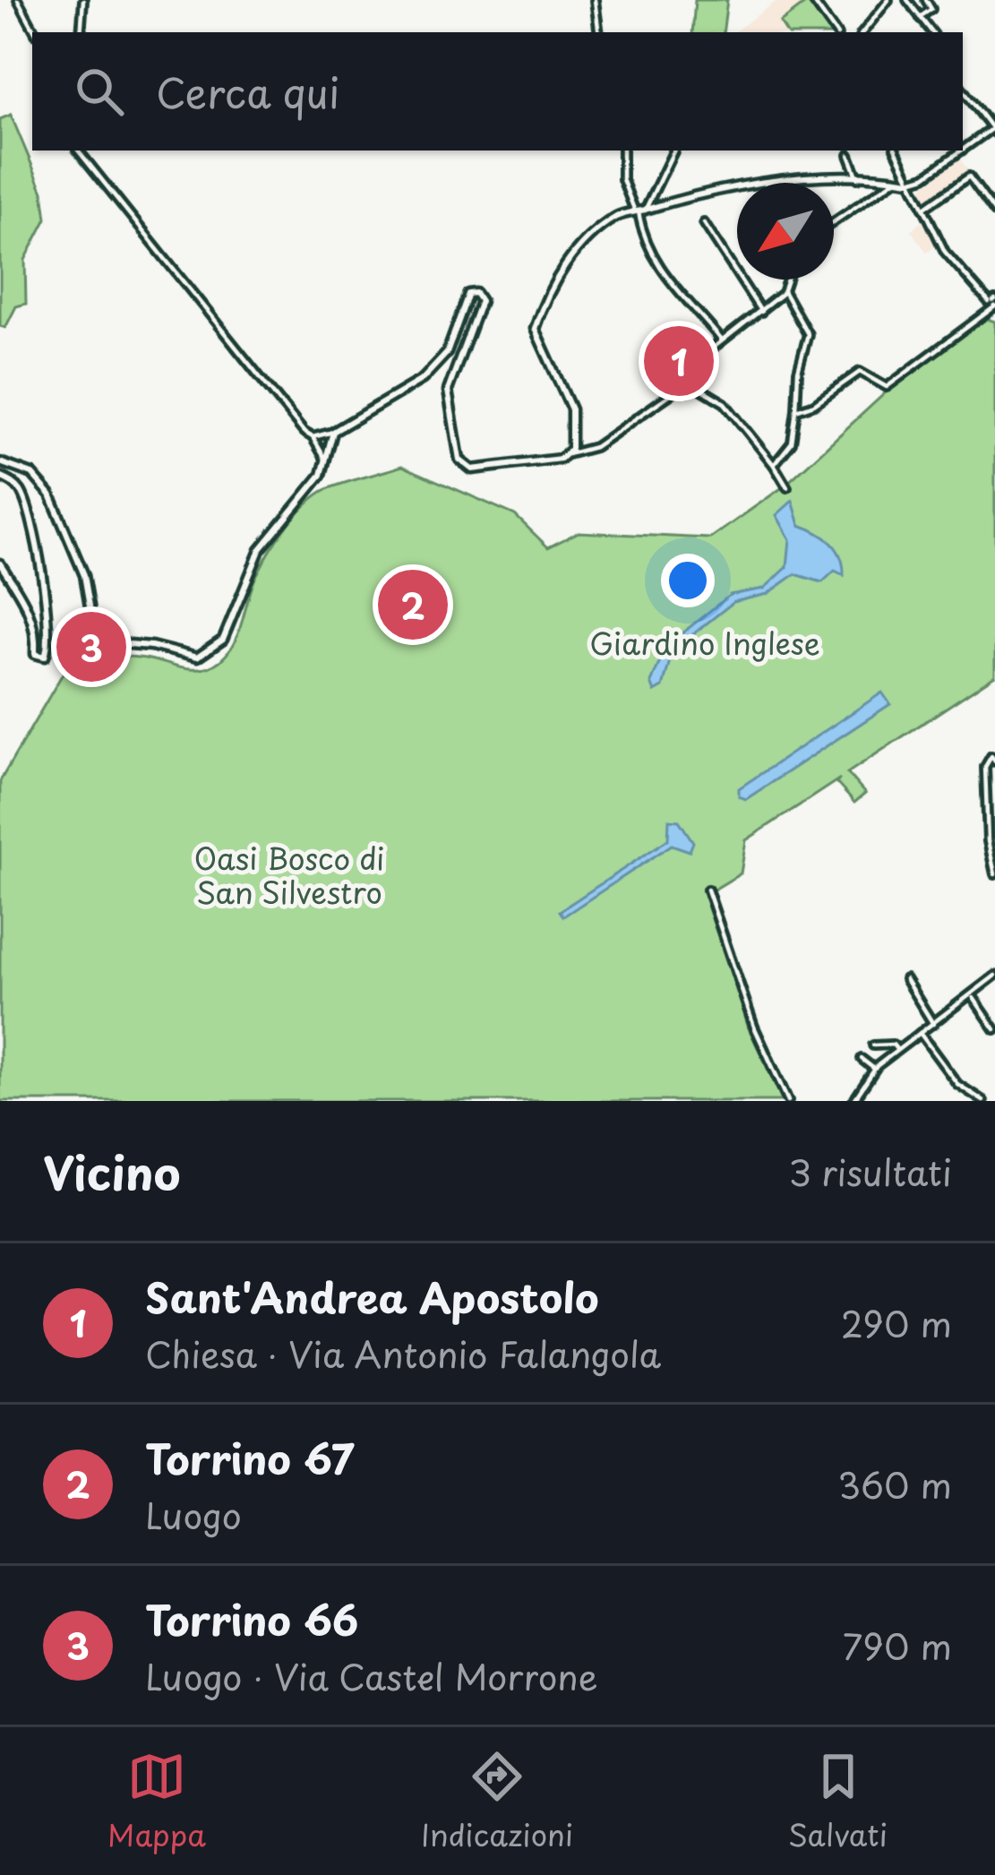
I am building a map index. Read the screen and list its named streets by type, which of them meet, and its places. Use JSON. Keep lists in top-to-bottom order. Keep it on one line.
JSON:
{"parks":["Giardino Inglese","Oasi Bosco di San Silvestro"],"north":"bottom left","page":{"search":"Cerca qui","pins":["1","2","3"],"heading":["Vicino","3 risultati"],"list":[{"mark":"1","name":"Sant'Andrea Apostolo","note":"Chiesa · Via Antonio Falangola","value":"290 m"},{"mark":"2","name":"Torrino 67","note":"Luogo","value":"360 m"},{"mark":"3","name":"Torrino 66","note":"Luogo · Via Castel Morrone","value":"790 m"}],"nav":["Mappa","Indicazioni","Salvati"]}}
